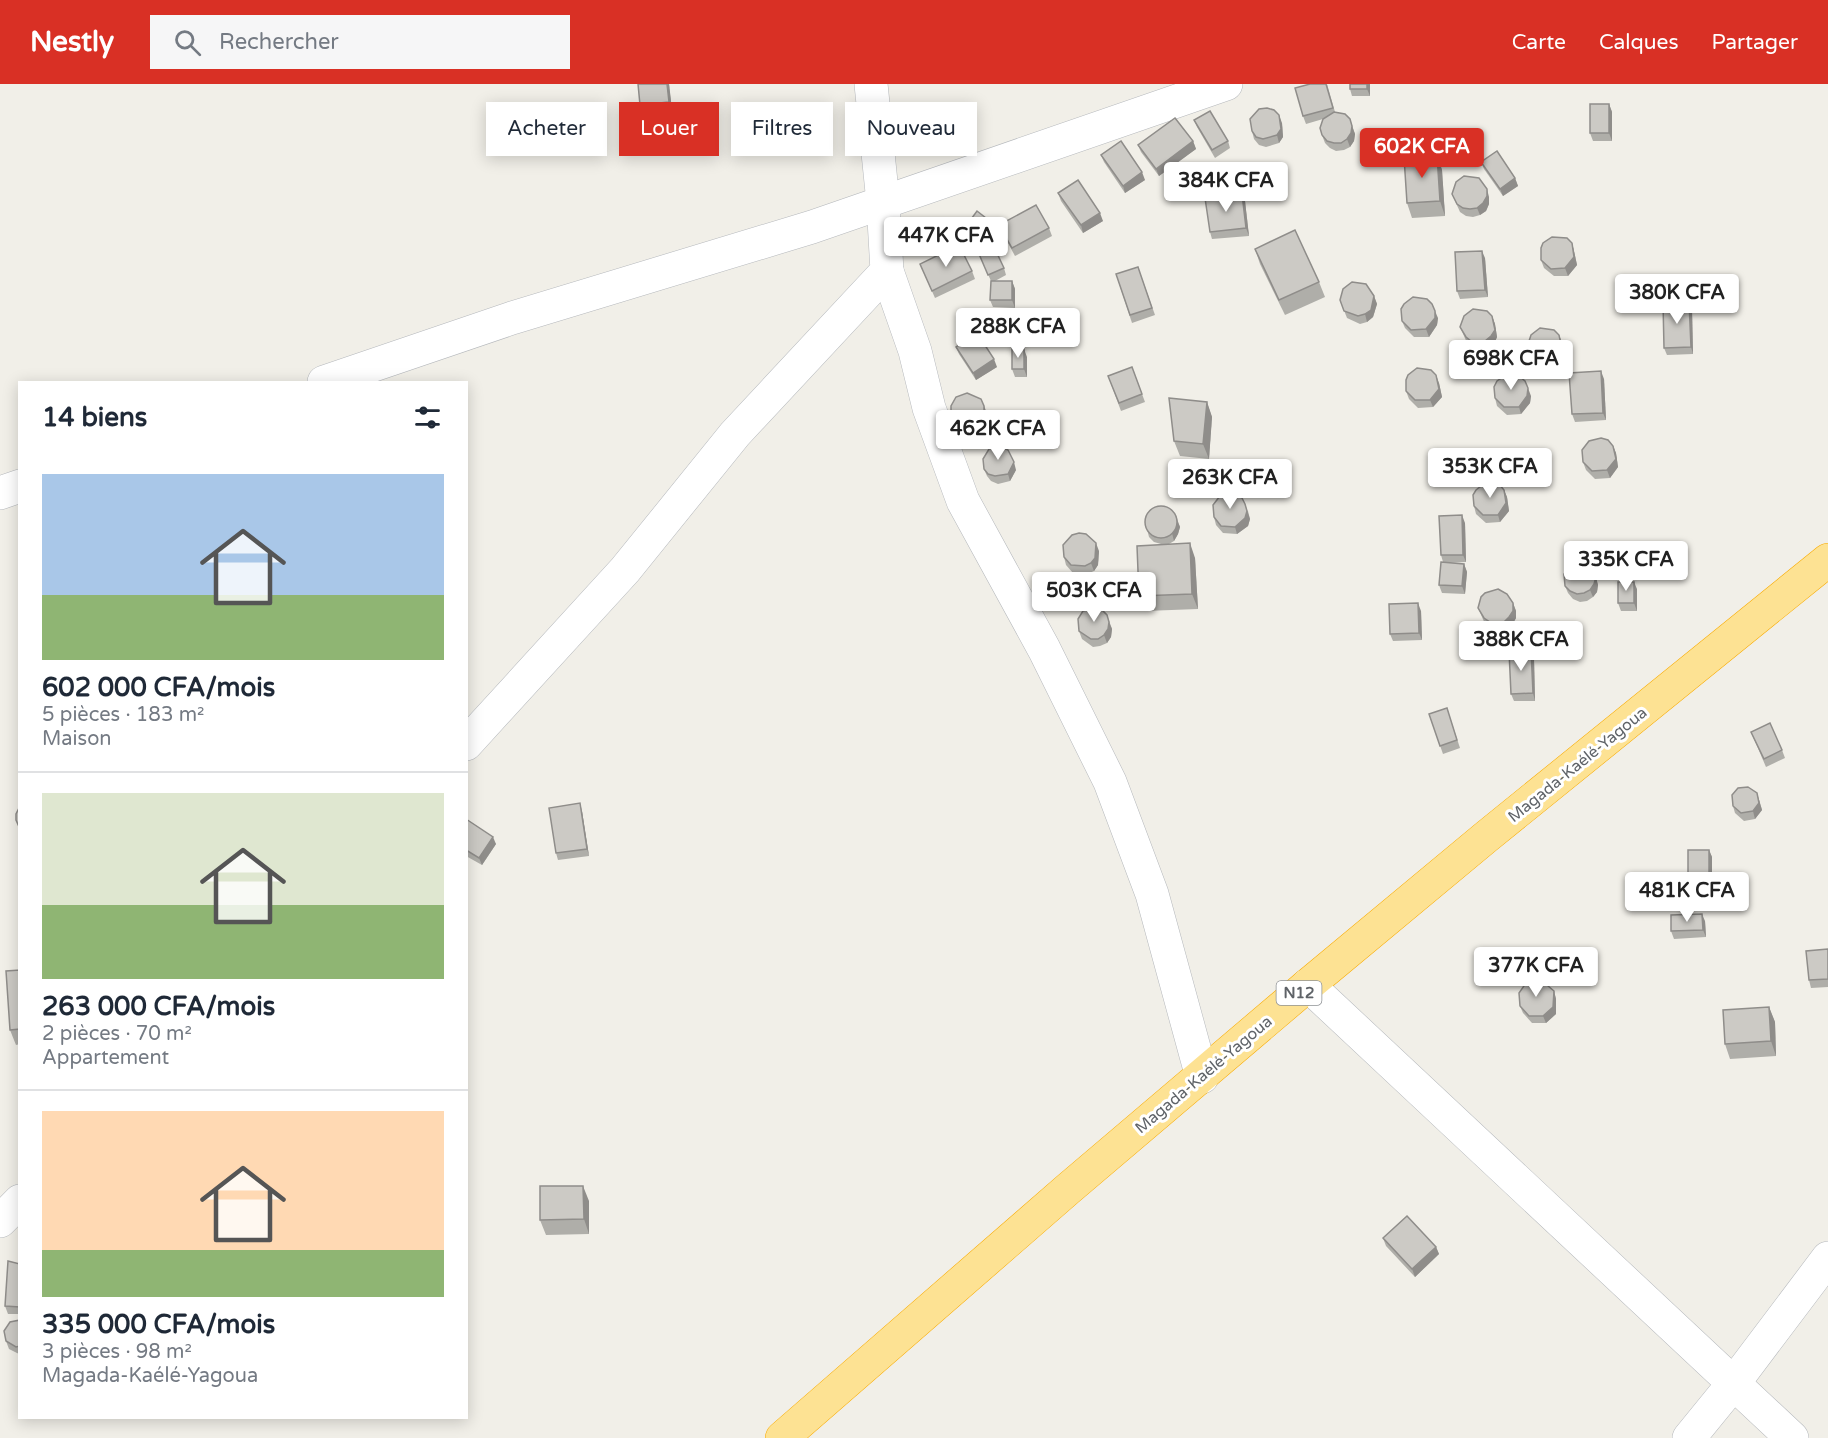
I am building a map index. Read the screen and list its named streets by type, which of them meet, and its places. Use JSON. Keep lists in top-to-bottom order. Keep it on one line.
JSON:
{"streets":{"highway":["Magada-Kaélé-Yagoua","N12"]},"page":{"header":"Nestly","search":"Rechercher","nav":["Carte","Calques","Partager"],"chip":["Acheter","Louer","Filtres","Nouveau"],"price":["602K CFA","384K CFA","447K CFA","380K CFA","288K CFA","698K CFA","462K CFA","353K CFA","263K CFA","335K CFA","503K CFA","388K CFA","481K CFA","377K CFA"],"heading":"14 biens","list":[{"name":"602 000 CFA/mois","note":"5 pièces · 183 m² · Maison"},{"name":"263 000 CFA/mois","note":"2 pièces · 70 m² · Appartement"},{"name":"335 000 CFA/mois","note":"3 pièces · 98 m² · Magada-Kaélé-Yagoua"}]}}
